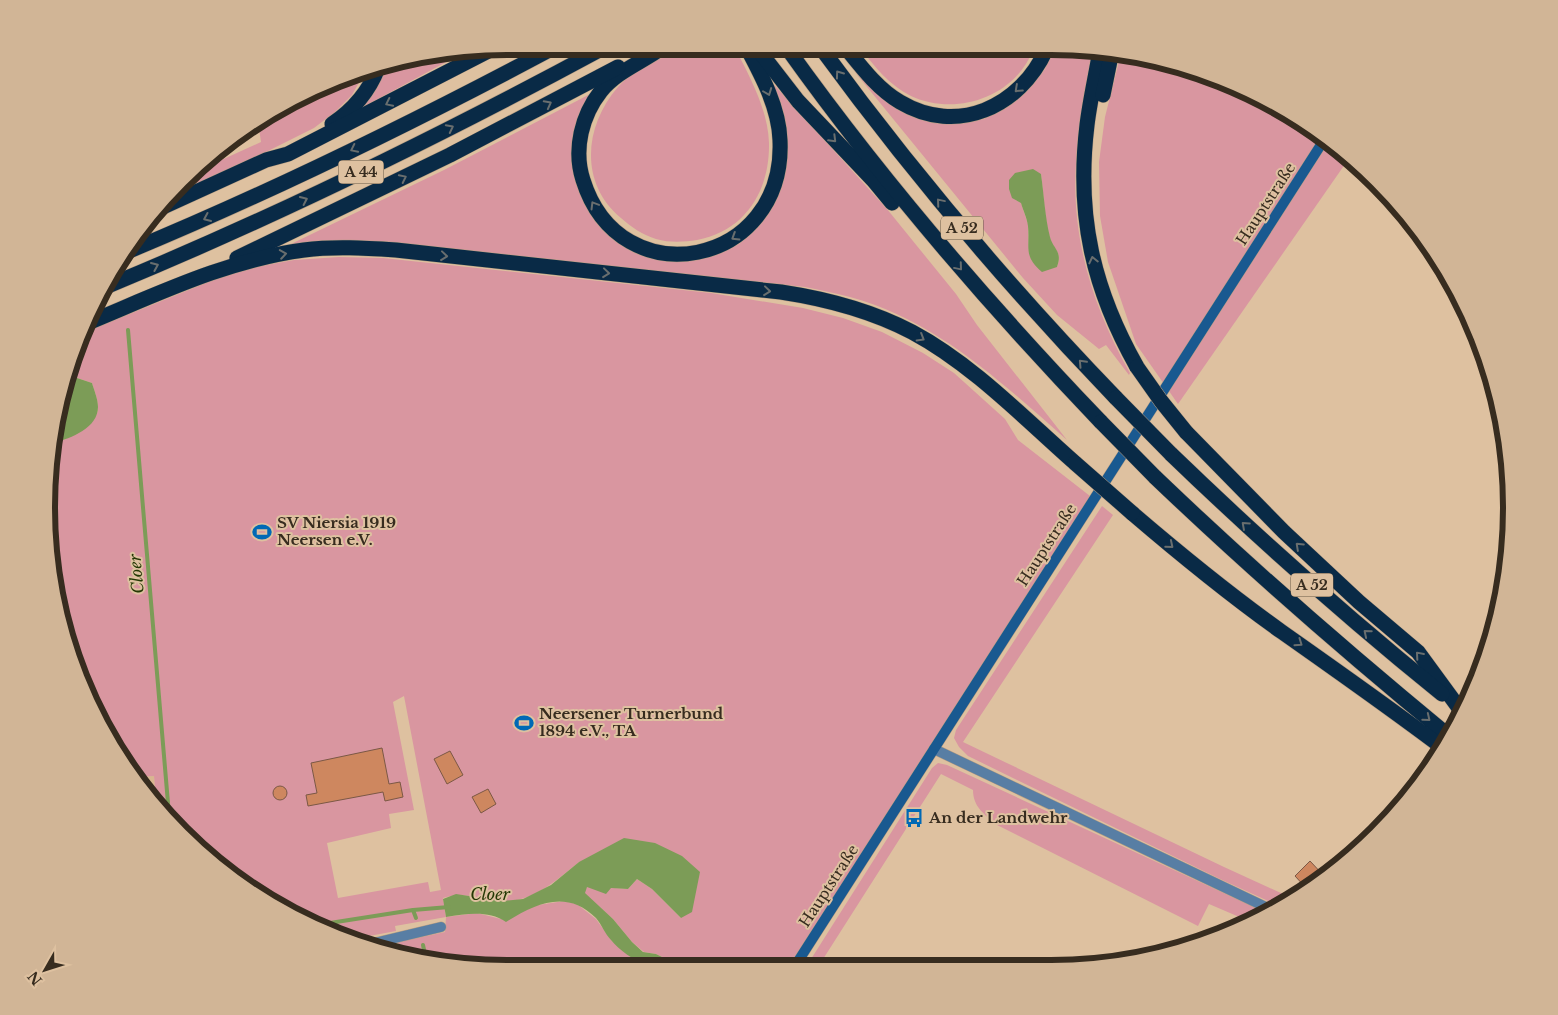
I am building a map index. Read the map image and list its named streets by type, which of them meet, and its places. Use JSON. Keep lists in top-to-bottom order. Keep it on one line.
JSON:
{"streets":{"highway":["A 44","A 52"],"street":["Hauptstraße"]},"water":["Cloer"],"places":{"sports":["SV Niersia 1919 Neersen e.V.","Neersener Turnerbund 1894 e.V., TA"],"bus stop":["An der Landwehr"]},"north":"bottom left"}
